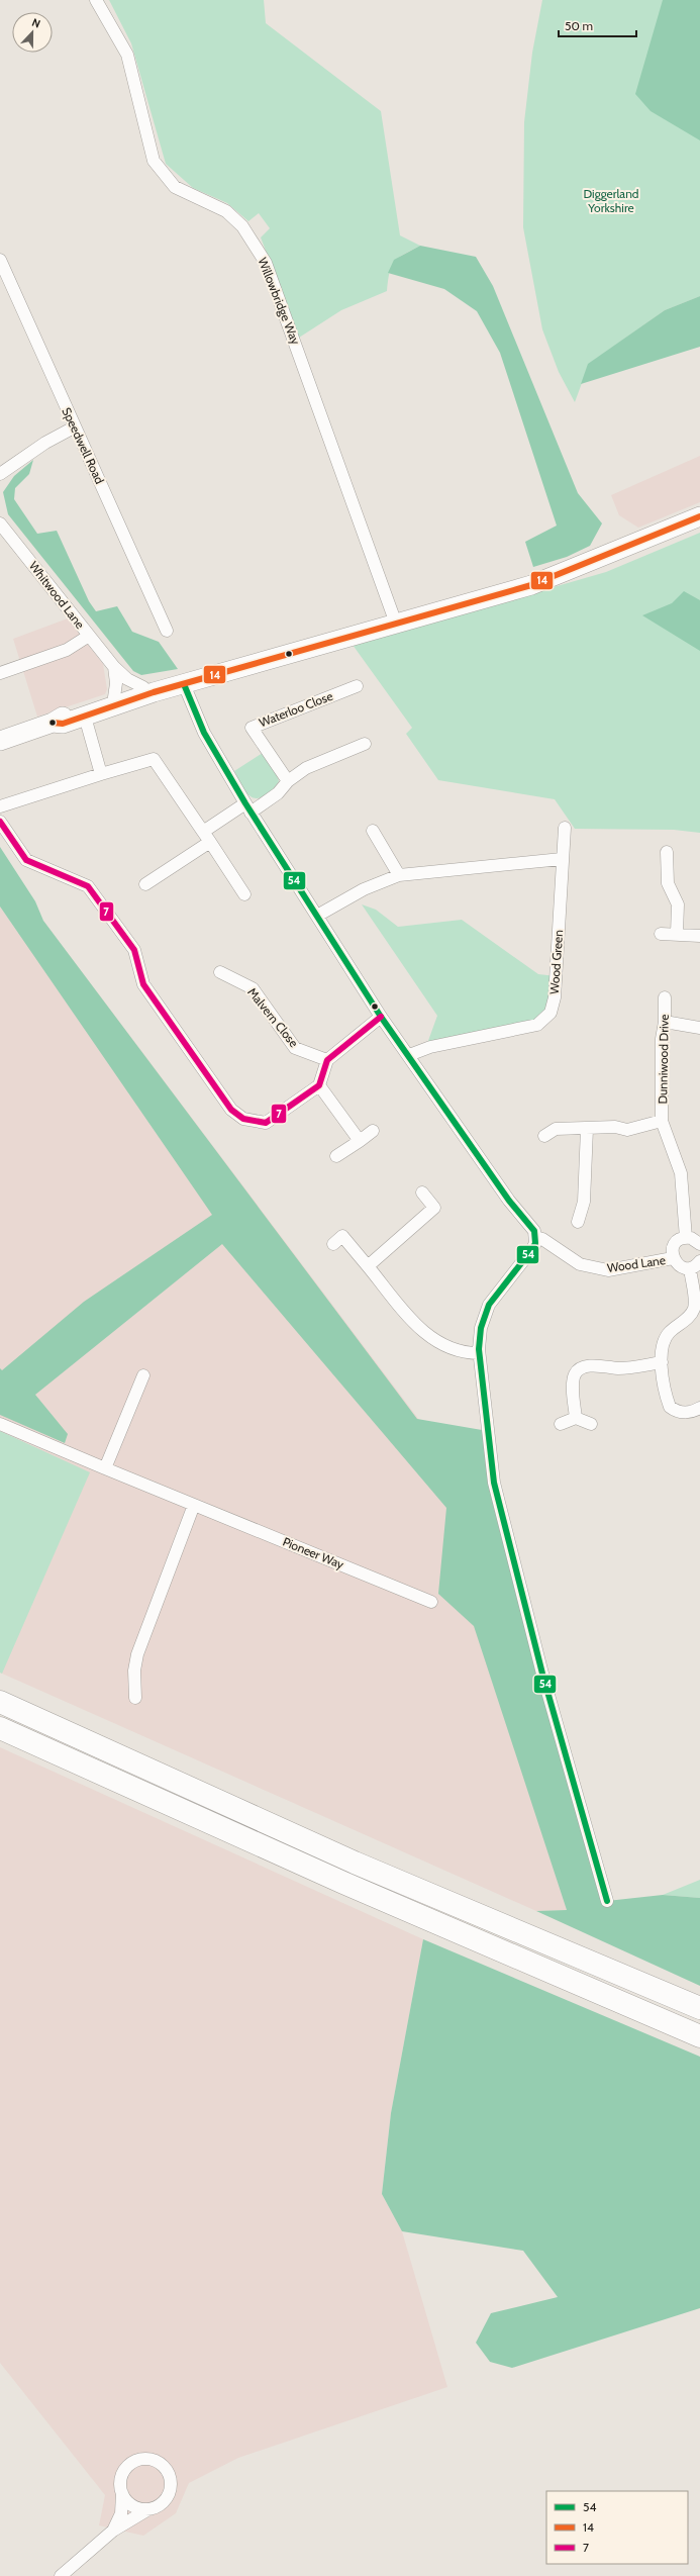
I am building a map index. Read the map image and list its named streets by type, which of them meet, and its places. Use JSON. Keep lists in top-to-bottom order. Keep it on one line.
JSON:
{"streets":{"street":["Willowbridge Way","Speedwell Road","Whitwood Lane","Waterloo Close","Wood Green","Malvern Close","Dunniwood Drive","Wood Lane","Pioneer Way"]},"parks":["Diggerland Yorkshire"],"lines":["transit line 14","transit line 54","transit line 7"],"legend":["54","14","7"],"scale_bar":"50 m","north":"top"}
